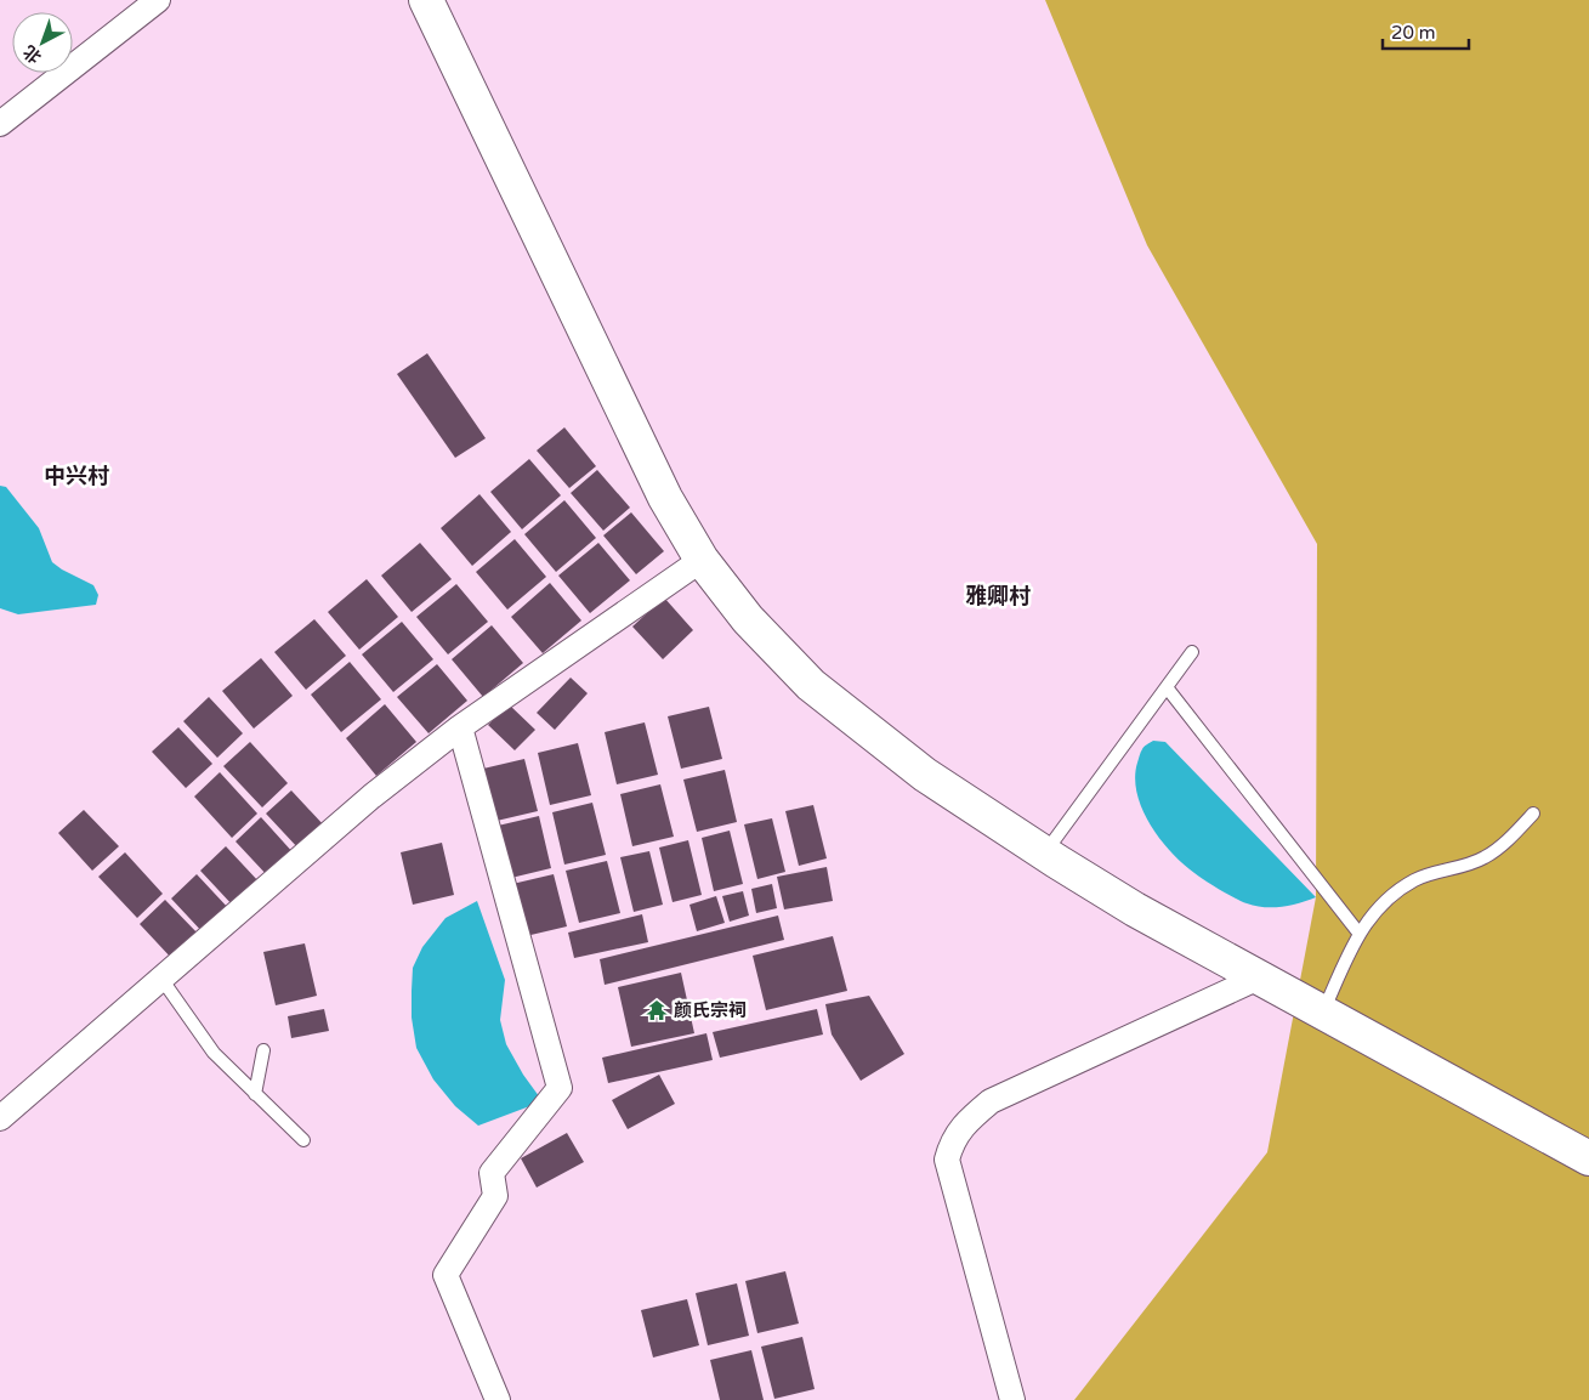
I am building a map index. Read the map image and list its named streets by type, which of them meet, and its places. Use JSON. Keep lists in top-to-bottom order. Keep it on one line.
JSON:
{"districts":["中兴村","雅卿村"],"places":{"temple":["颜氏宗祠"]},"scale_bar":"20 m","north":"bottom left"}
